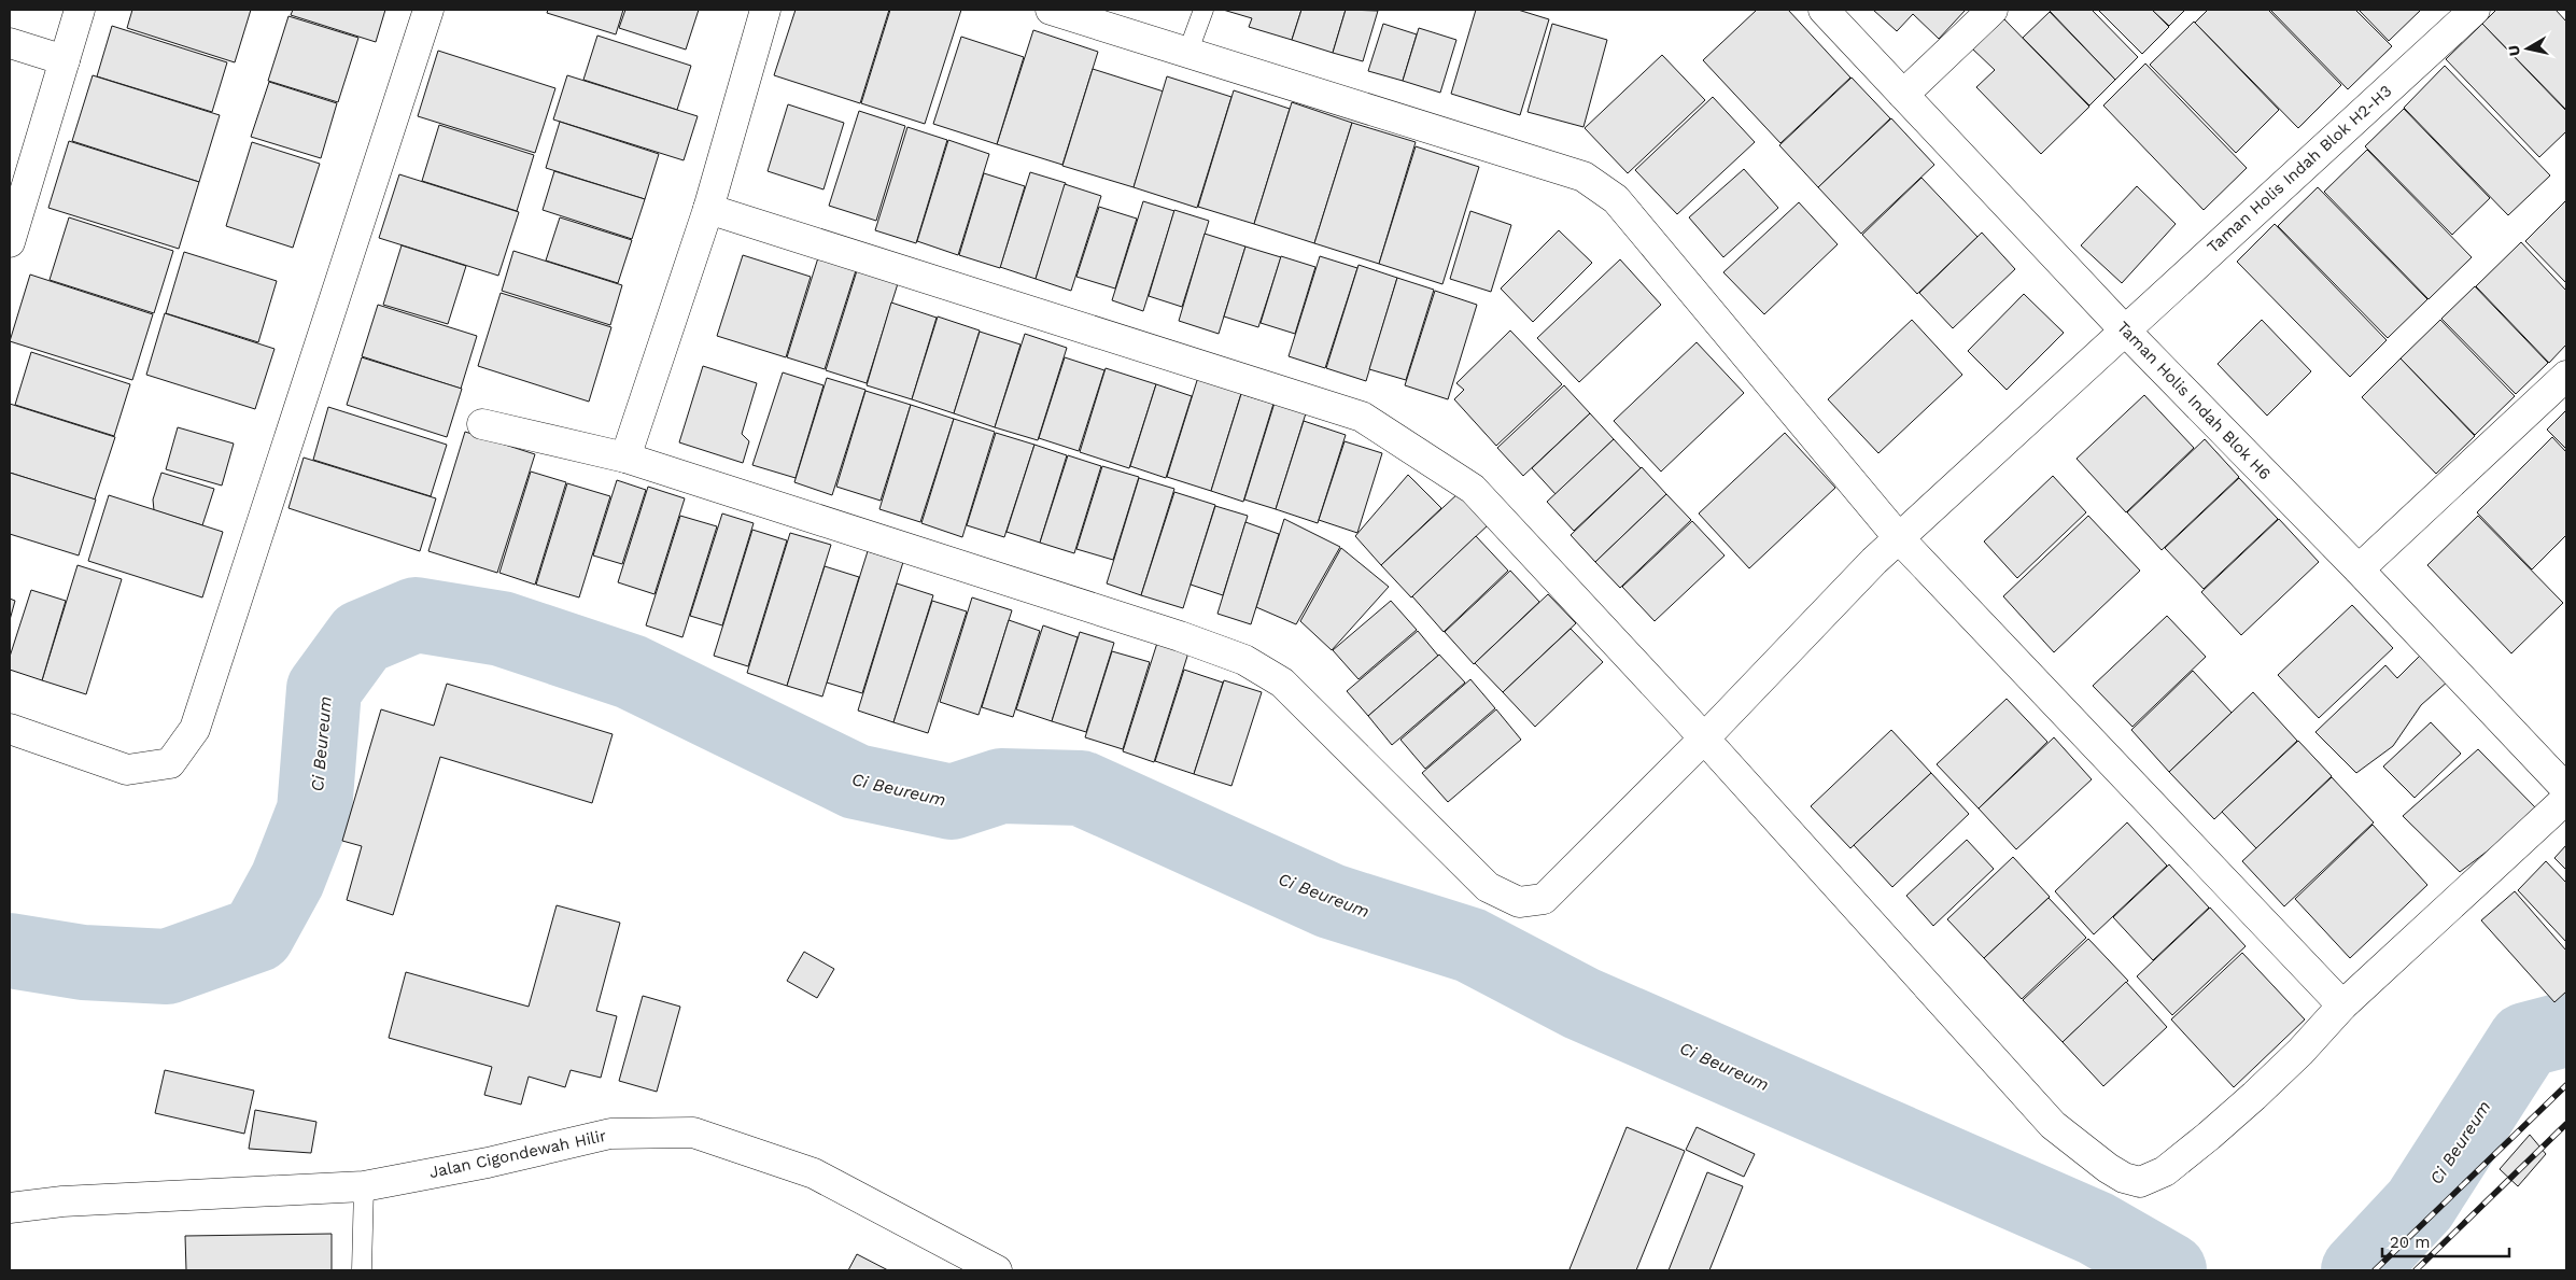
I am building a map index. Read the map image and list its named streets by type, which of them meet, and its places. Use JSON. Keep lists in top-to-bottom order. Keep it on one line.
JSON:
{"streets":{"street":["Taman Holis Indah Blok H2-H3","Taman Holis Indah Blok H6","Jalan Cigondewah Hilir"]},"crossings":[["Taman Holis Indah Blok H2-H3","Taman Holis Indah Blok H6"]],"water":["Ci Beureum"],"scale_bar":"20 m","north":"left"}
